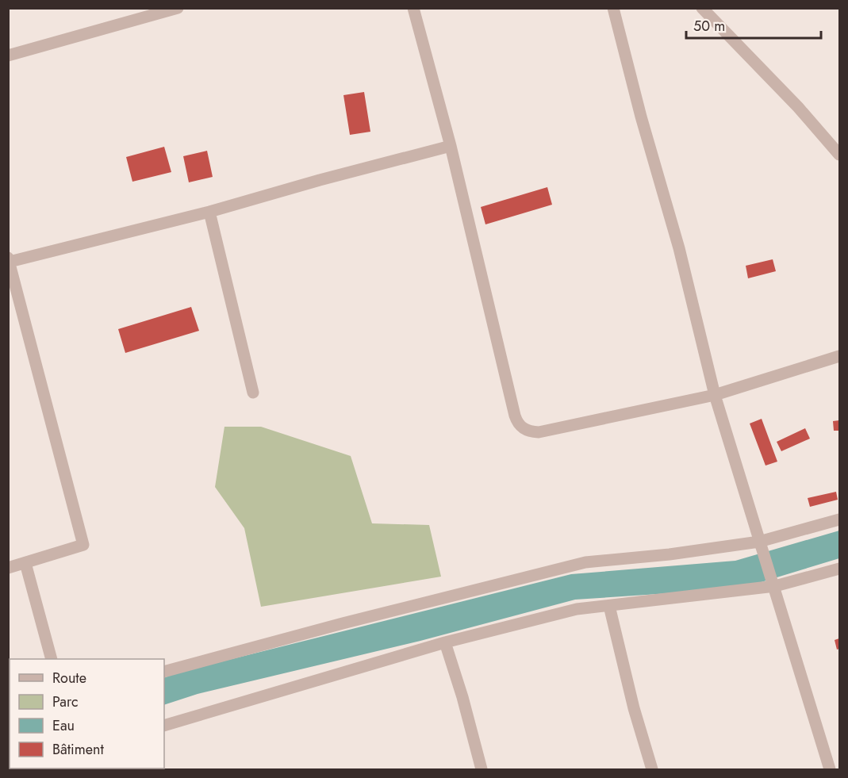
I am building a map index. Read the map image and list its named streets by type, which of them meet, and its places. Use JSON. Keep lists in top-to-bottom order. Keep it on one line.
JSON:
{"legend":["Route","Parc","Eau","Bâtiment"],"scale_bar":"50 m"}
